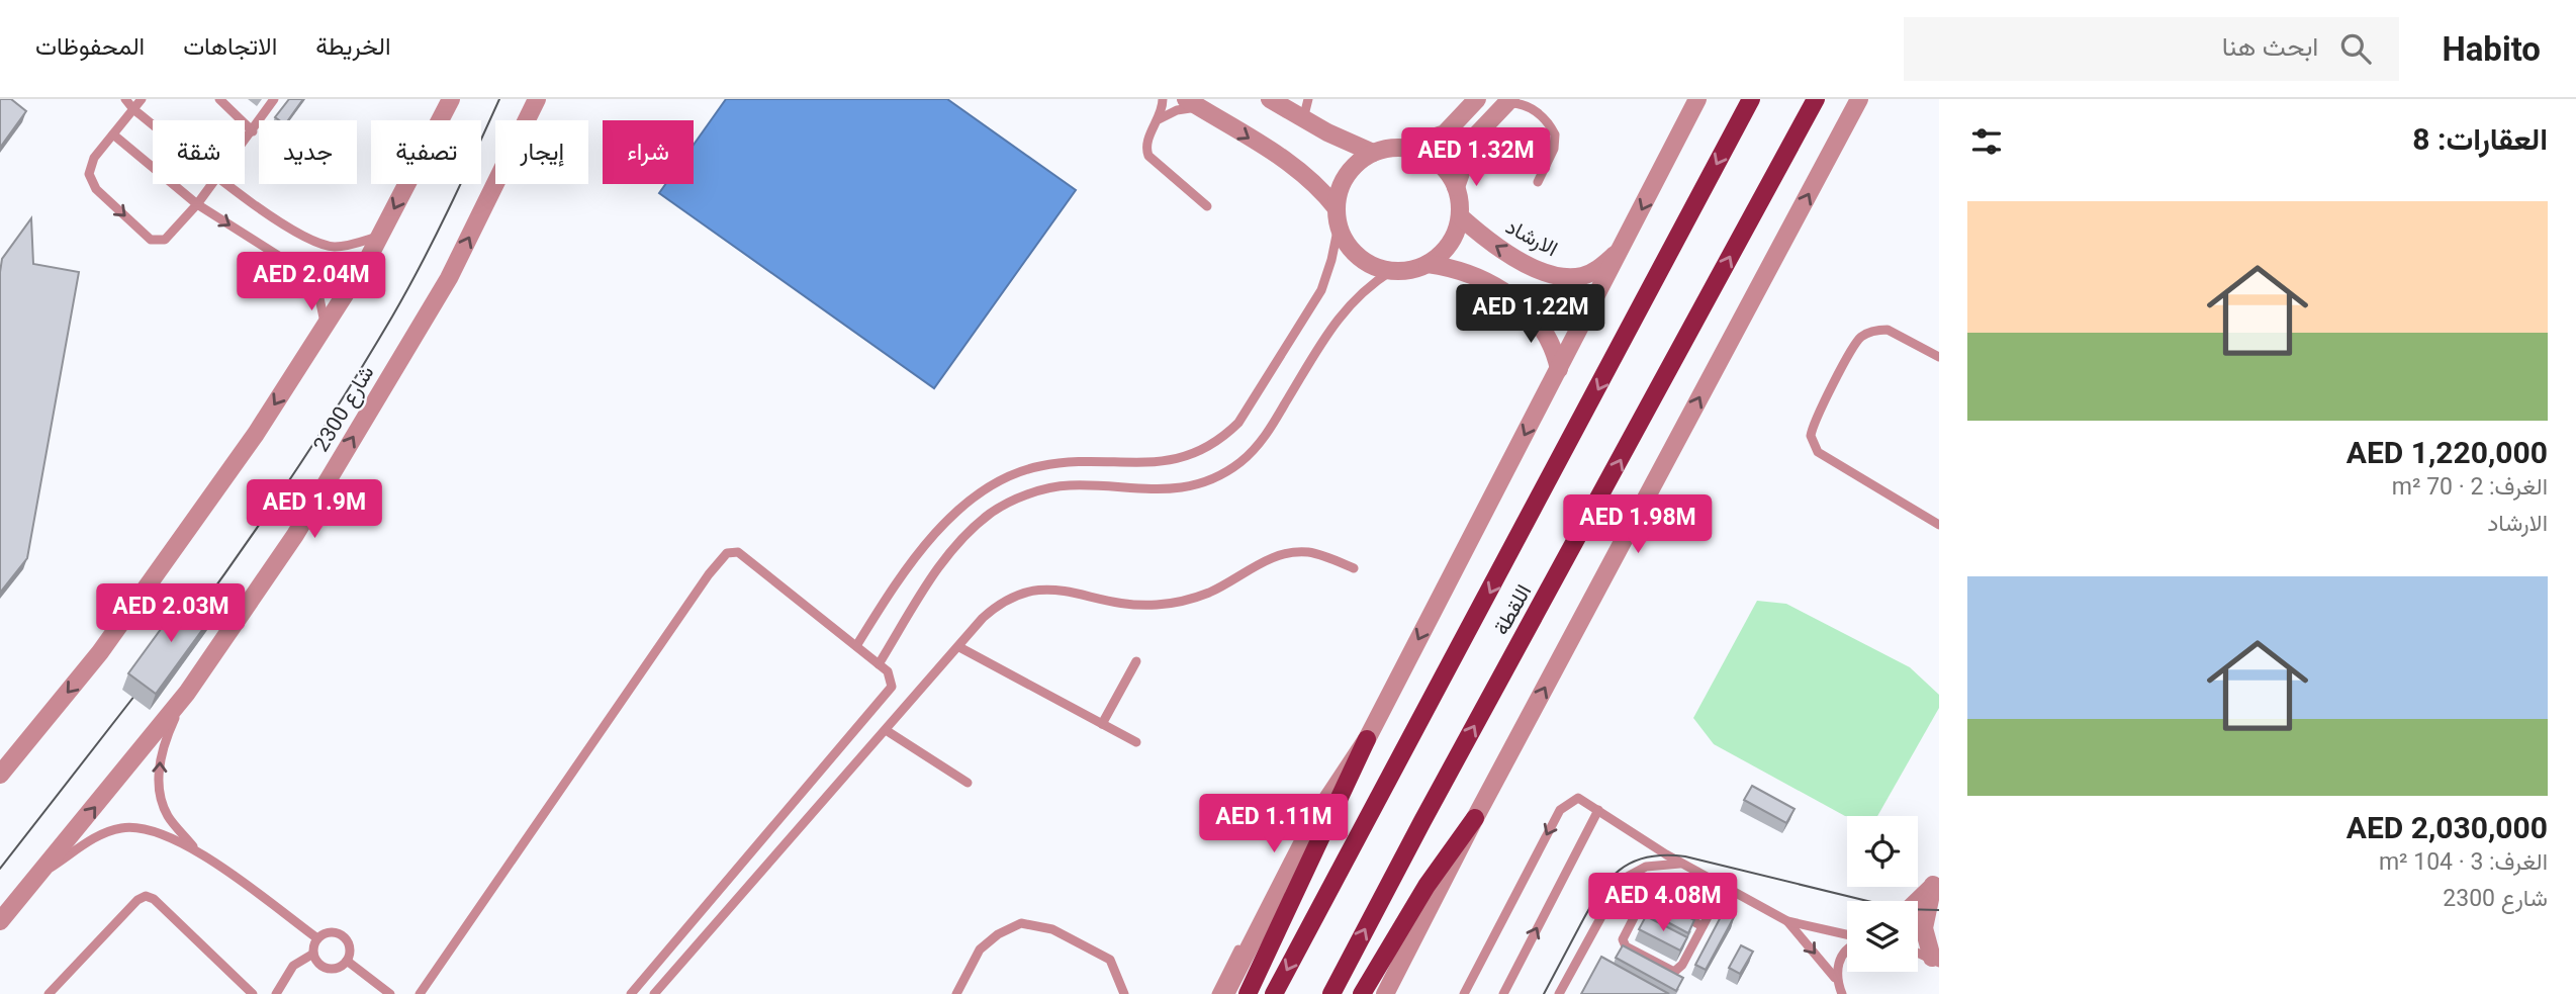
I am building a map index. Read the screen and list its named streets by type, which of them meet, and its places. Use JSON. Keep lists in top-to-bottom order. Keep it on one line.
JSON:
{"streets":{"main road":["اللقطة"],"street":["الارشاد","شارع 2300"]},"one_way":["الارشاد"],"page":{"header":"Habito","search":"ابحث هنا","nav":["الخريطة","الاتجاهات","المحفوظات"],"heading":"العقارات: 8","chip":["شراء","إيجار","تصفية","جديد","شقة"],"price":["AED 1.32M","AED 2.04M","AED 1.22M","AED 1.9M","AED 1.98M","AED 2.03M","AED 1.11M","AED 4.08M"],"list":[{"name":"AED 1,220,000","note":"الغرف: 2 · 70 m² · الارشاد"},{"name":"AED 2,030,000","note":"الغرف: 3 · 104 m² · شارع 2300"}]}}
